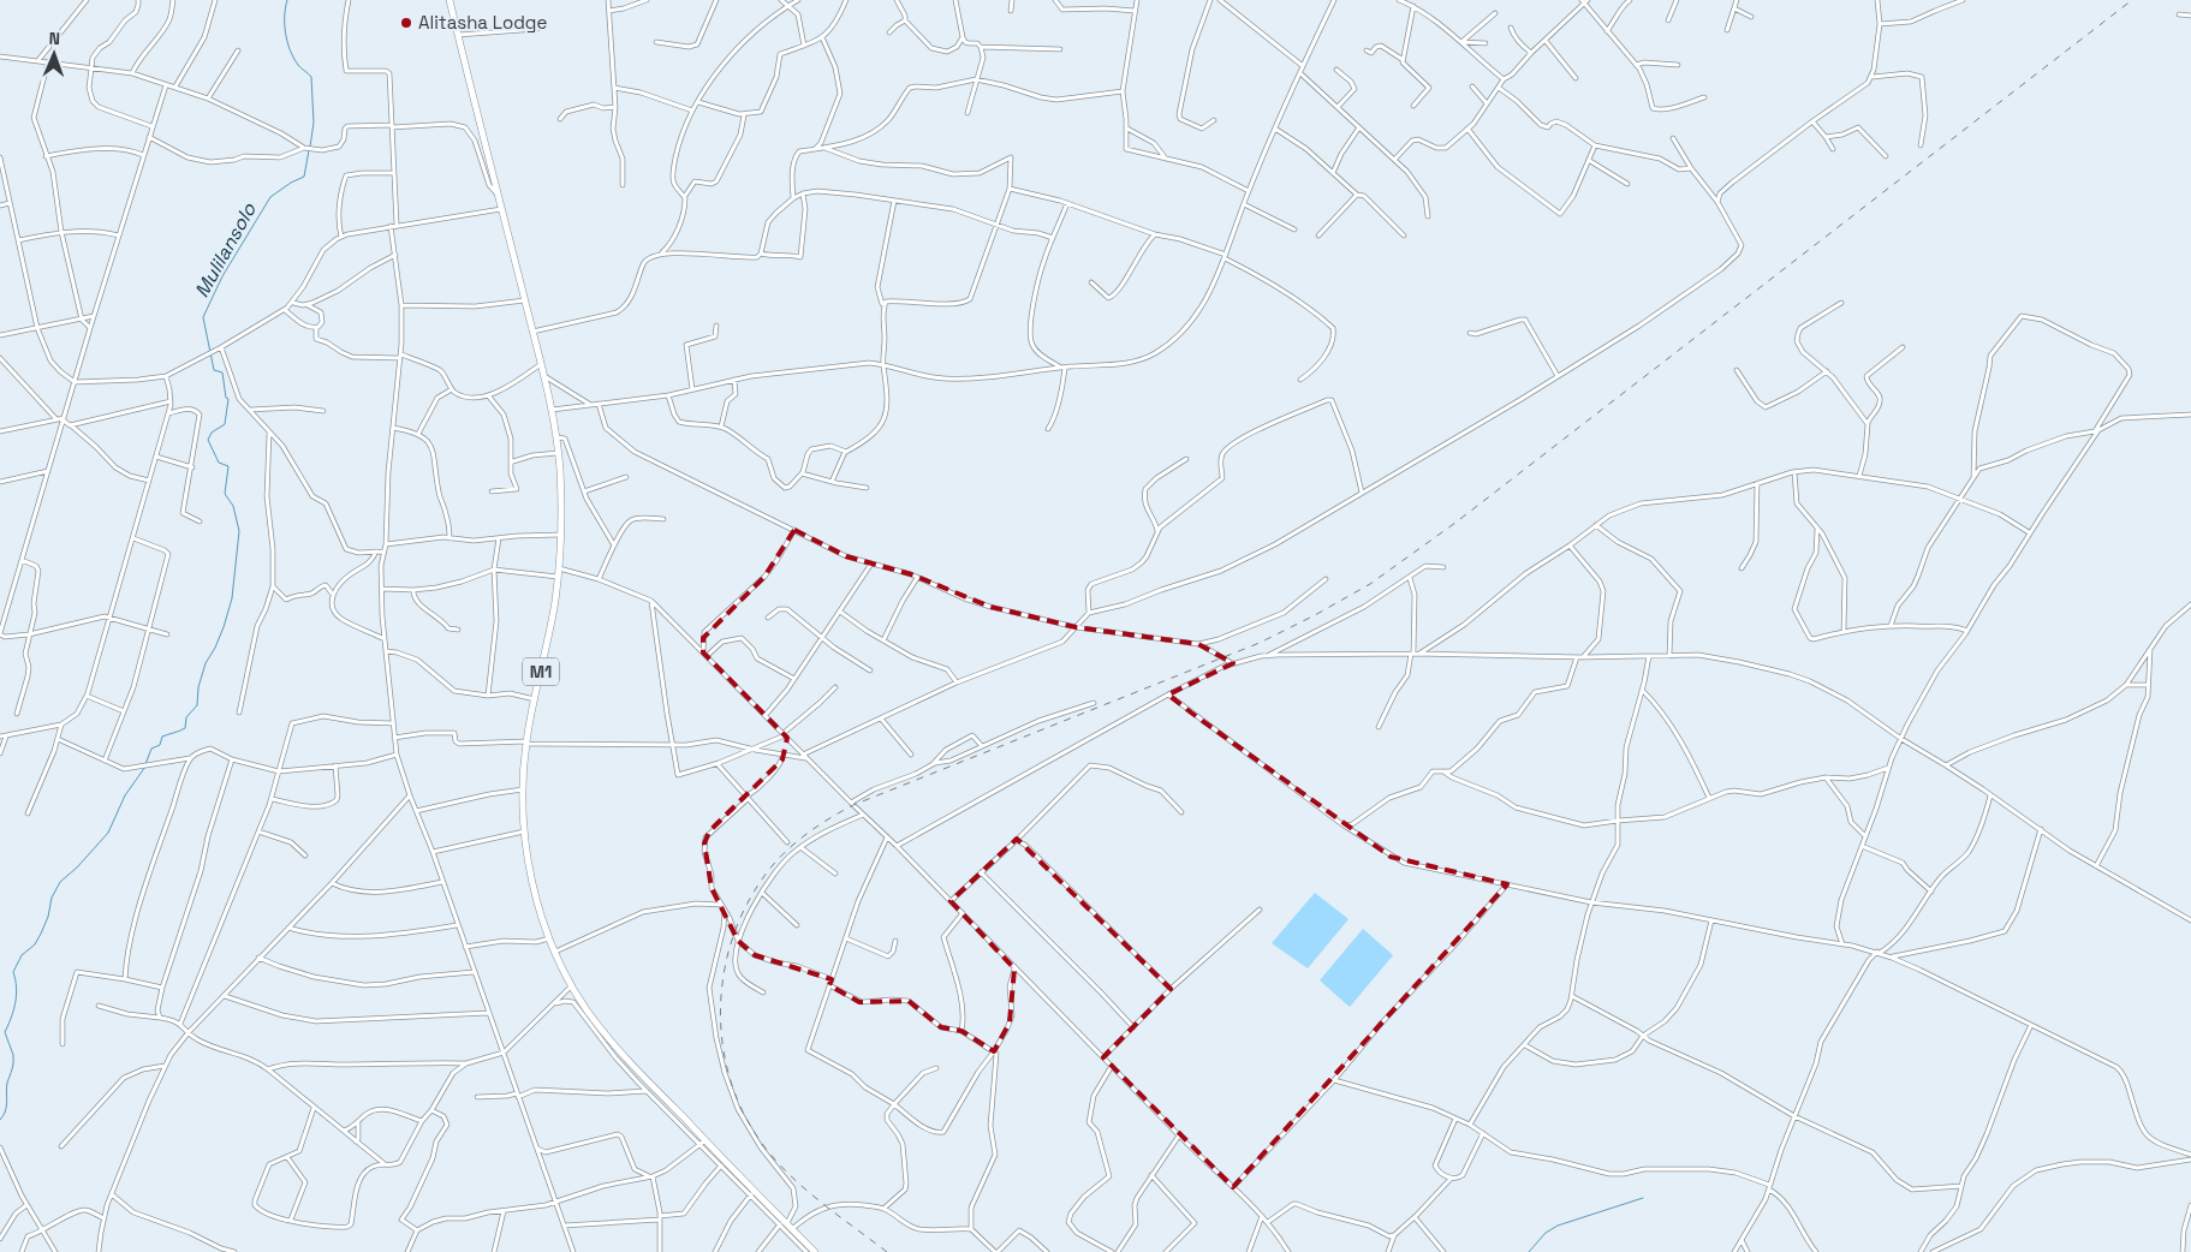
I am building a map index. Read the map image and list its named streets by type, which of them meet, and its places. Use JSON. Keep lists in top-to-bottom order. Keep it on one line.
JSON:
{"streets":{"main road":["M1"]},"water":["Mulilansolo"],"places":["Alitasha Lodge"],"north":"top"}
